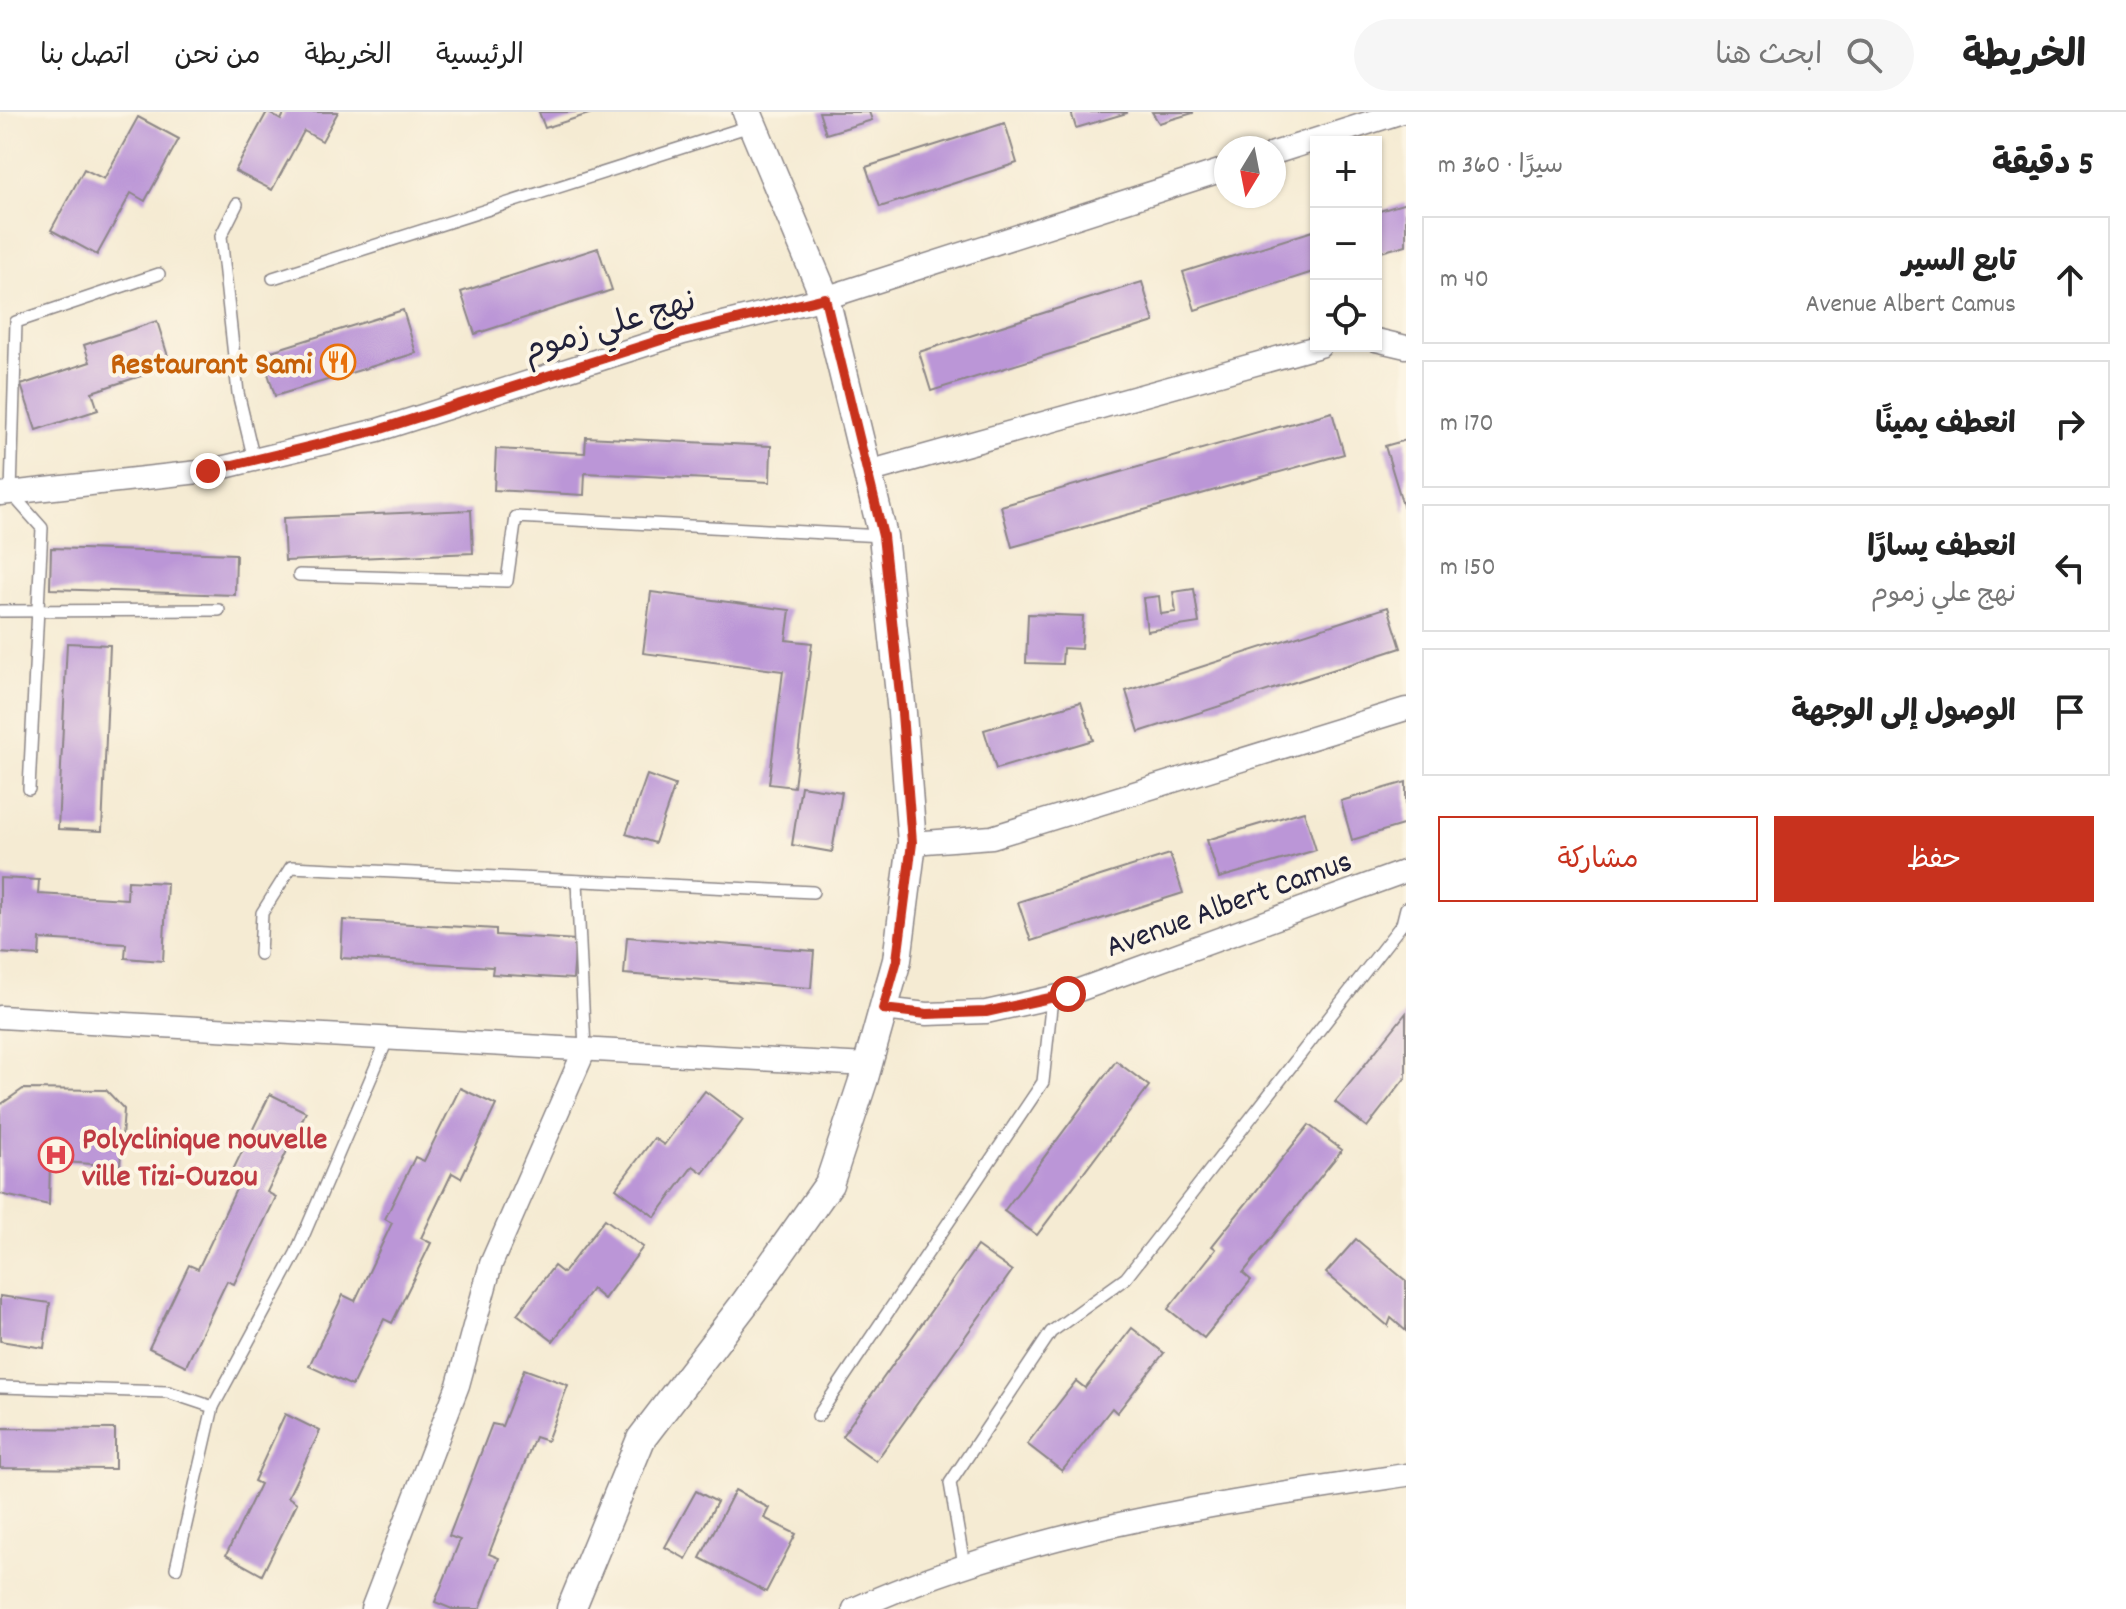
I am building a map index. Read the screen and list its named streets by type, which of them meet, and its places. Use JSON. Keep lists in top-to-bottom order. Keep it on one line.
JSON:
{"streets":{"street":["نهج علي زموم","Avenue Albert Camus"]},"places":{"restaurant":["Restaurant Sami"],"hospital":["Polyclinique nouvelle ville Tizi-Ouzou"]},"north":"bottom","page":{"header":"الخريطة","search":"ابحث هنا","nav":["الرئيسية","الخريطة","من نحن","اتصل بنا"],"heading":["5 دقيقة","سيرًا · 360 m"],"map_buttons":["+","−"],"list":[["تابع السير","Avenue Albert Camus","40 m"],["انعطف يمينًا","170 m"],["انعطف يسارًا","نهج علي زموم","150 m"],"الوصول إلى الوجهة"],"buttons":["حفظ","مشاركة"]}}
